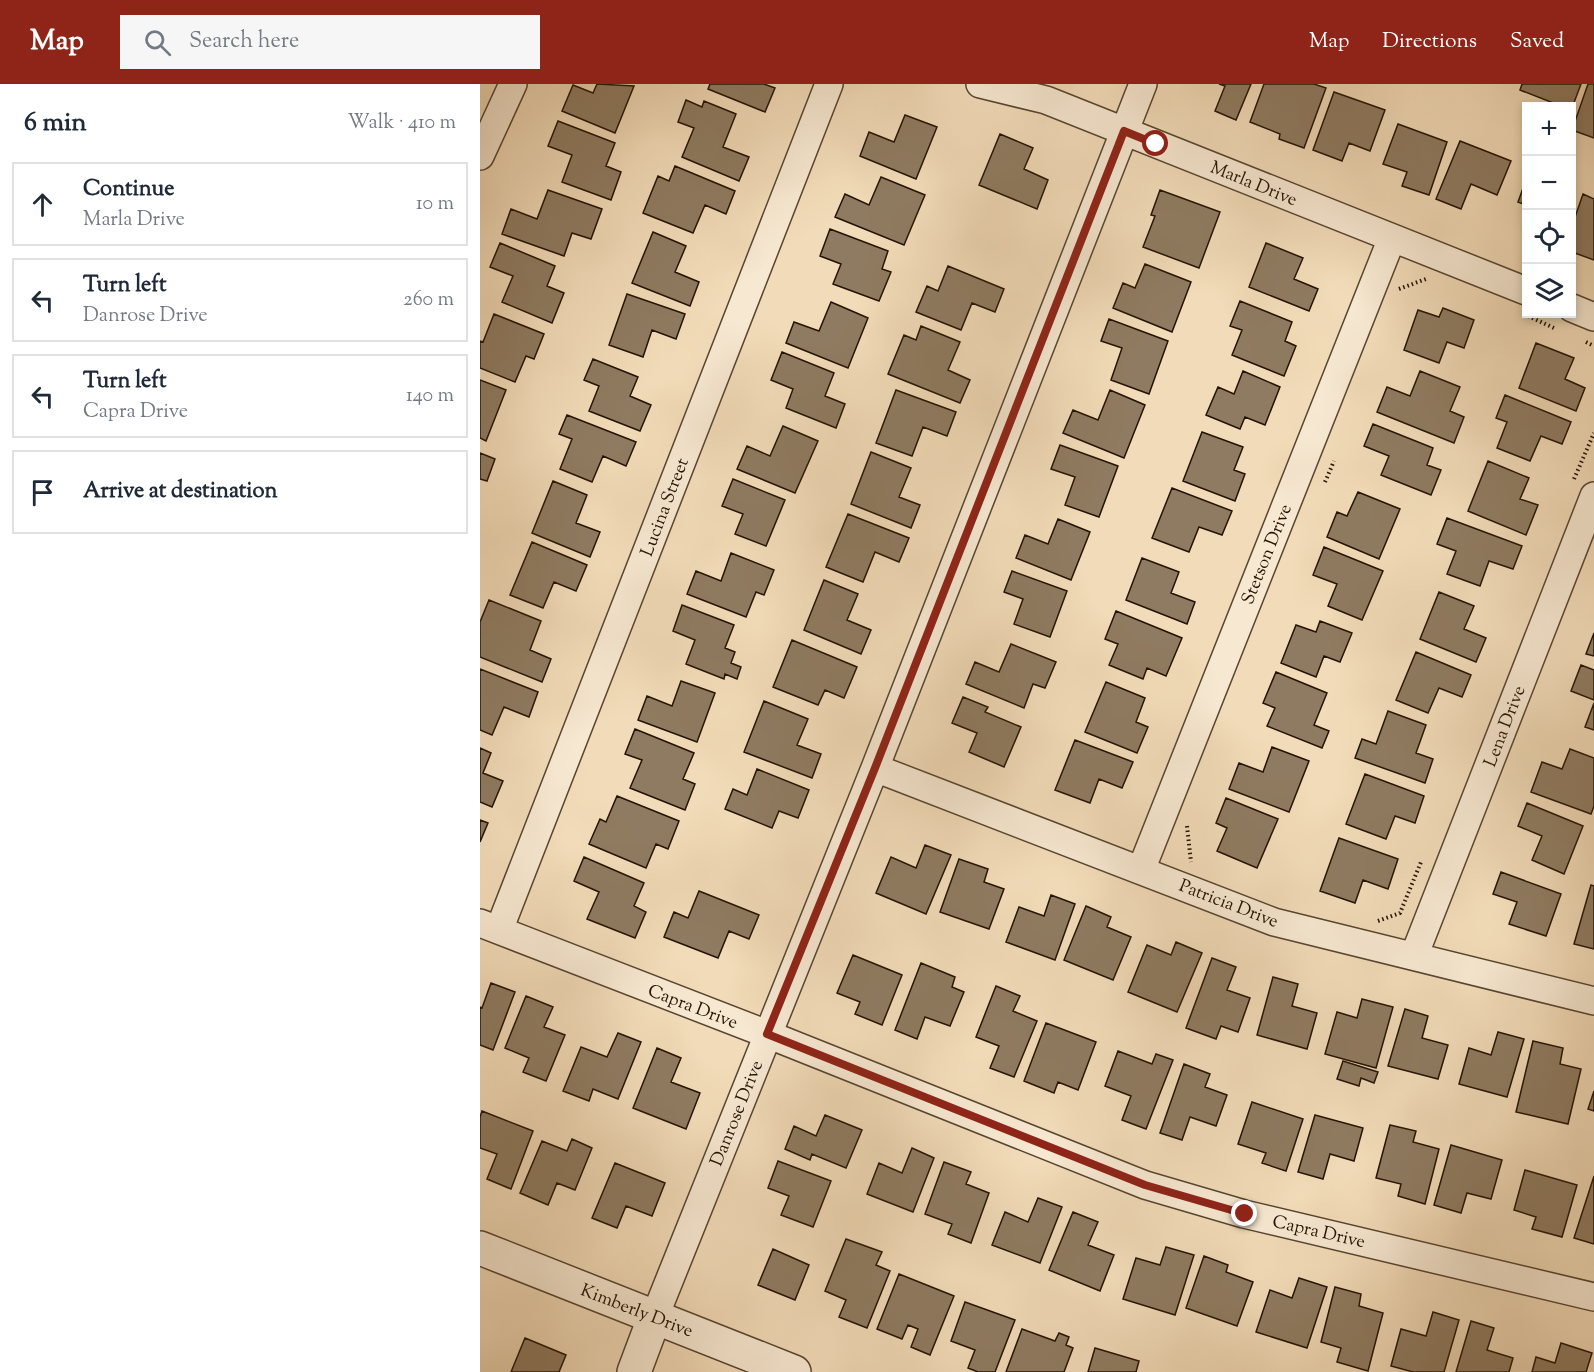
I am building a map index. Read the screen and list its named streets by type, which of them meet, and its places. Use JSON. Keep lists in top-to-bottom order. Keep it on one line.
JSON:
{"streets":{"street":["Marla Drive","Lucina Street","Stetson Drive","Lena Drive","Patricia Drive","Capra Drive","Danrose Drive","Kimberly Drive"]},"crossings":[["Marla Drive","Stetson Drive"],["Marla Drive","Danrose Drive"],["Lucina Street","Capra Drive"],["Stetson Drive","Patricia Drive"],["Lena Drive","Patricia Drive"],["Patricia Drive","Danrose Drive"],["Capra Drive","Danrose Drive"],["Danrose Drive","Kimberly Drive"]],"page":{"header":"Map","search":"Search here","nav":["Map","Directions","Saved"],"heading":["6 min","Walk · 410 m"],"map_buttons":["+","−"],"list":[["Continue","Marla Drive","10 m"],["Turn left","Danrose Drive","260 m"],["Turn left","Capra Drive","140 m"],"Arrive at destination"]}}
